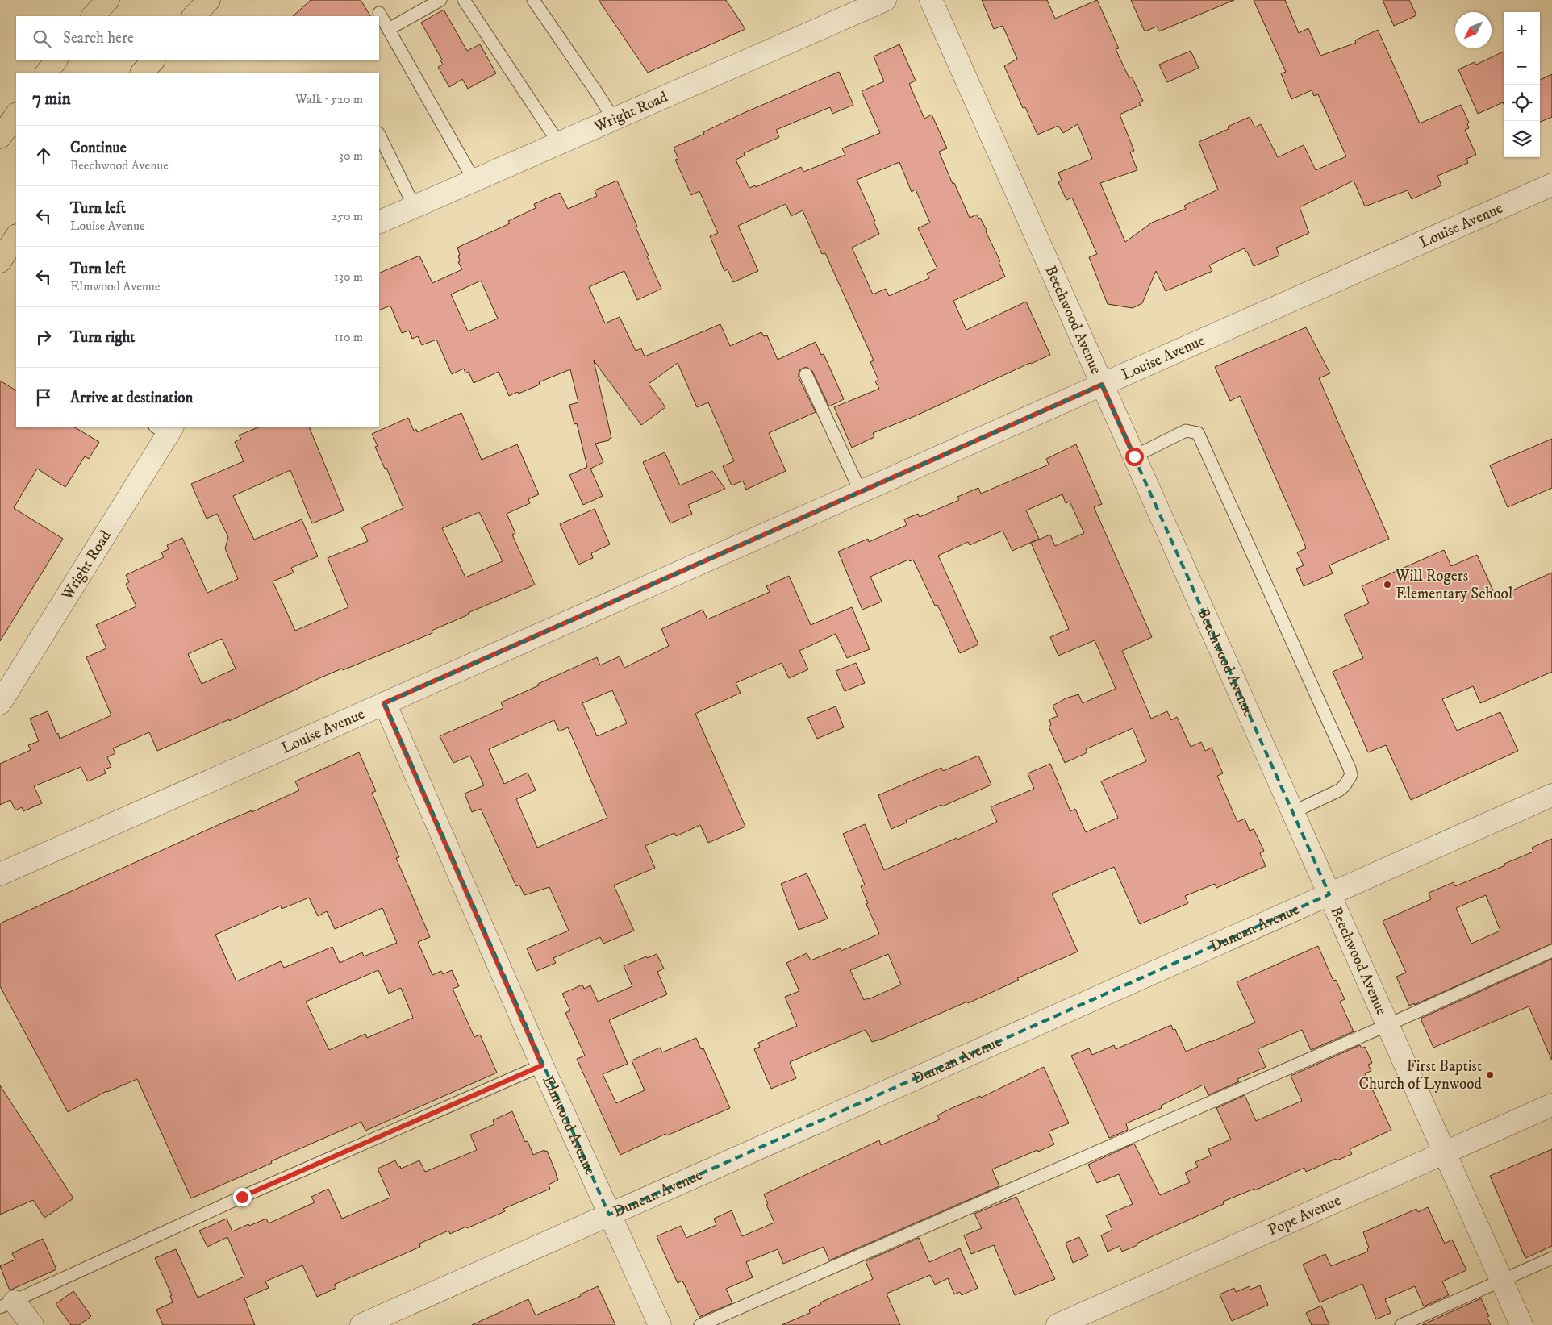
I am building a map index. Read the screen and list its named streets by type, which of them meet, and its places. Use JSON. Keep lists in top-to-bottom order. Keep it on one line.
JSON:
{"streets":{"street":["Wright Road","Louise Avenue","Beechwood Avenue","Duncan Avenue","Elmwood Avenue","Pope Avenue"]},"crossings":[["Louise Avenue","Beechwood Avenue"],["Louise Avenue","Elmwood Avenue"],["Beechwood Avenue","Duncan Avenue"],["Beechwood Avenue","Pope Avenue"],["Duncan Avenue","Elmwood Avenue"]],"places":["Will Rogers Elementary School","First Baptist Church of Lynwood"],"north":"bottom left","page":{"map_buttons":["+","−"],"search":"Search here","heading":["7 min","Walk · 520 m"],"list":[["Continue","Beechwood Avenue","30 m"],["Turn left","Louise Avenue","250 m"],["Turn left","Elmwood Avenue","130 m"],["Turn right","110 m"],"Arrive at destination"]}}
